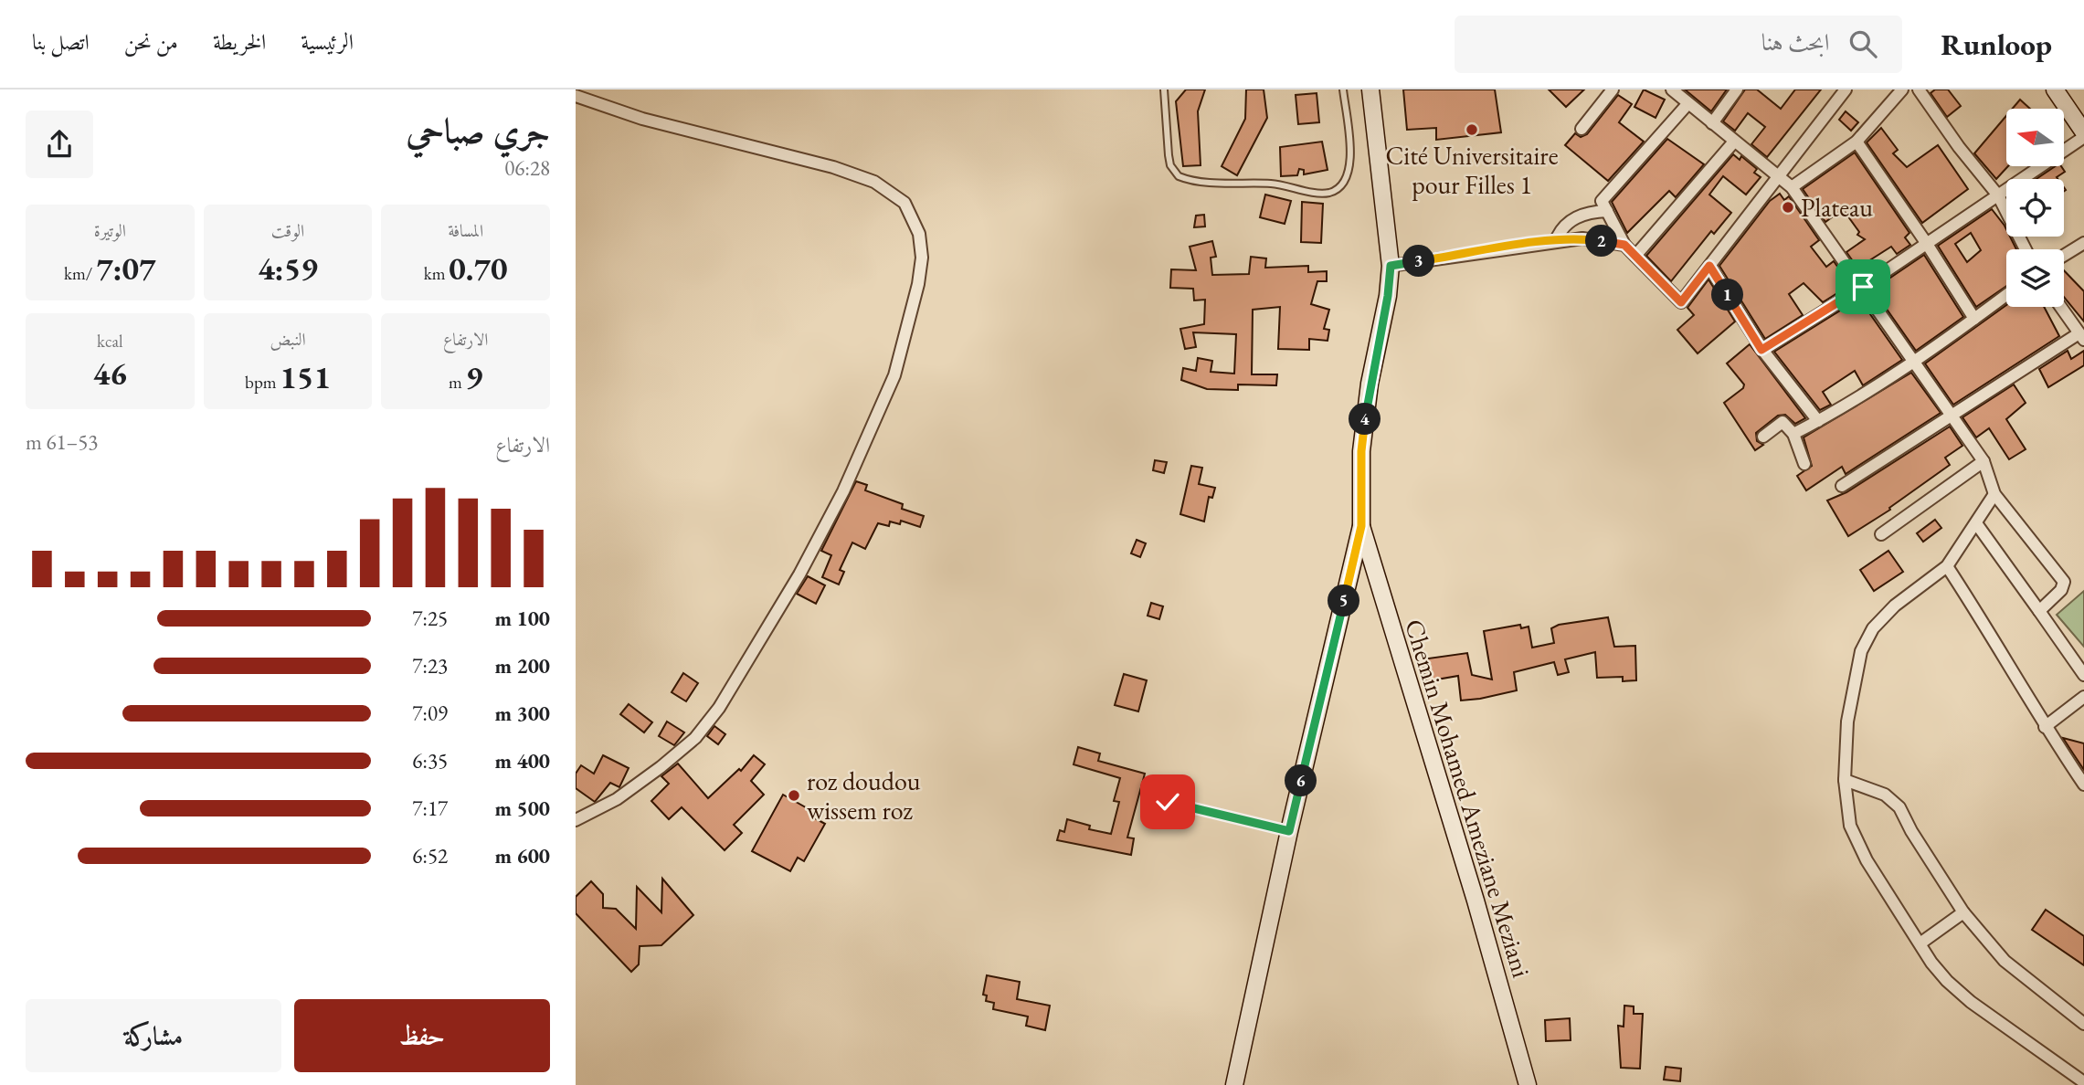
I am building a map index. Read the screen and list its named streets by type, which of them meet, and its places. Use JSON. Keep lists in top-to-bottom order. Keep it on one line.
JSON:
{"streets":{"main road":["Chemin Mohamed Ameziane Meziani"]},"places":["Cité Universitaire pour Filles 1","Plateau","roz doudou wissem roz"],"north":"left","page":{"header":"Runloop","search":"ابحث هنا","nav":["الرئيسية","الخريطة","من نحن","اتصل بنا"],"heading":["جري صباحي","06:28"],"stats":[["المسافة","0.70 km"],["الوقت","4:59"],["الوتيرة","7:07 /km"],["الارتفاع","9 m"],["النبض","151 bpm"],["kcal","46"]],"pins":["2","3","1","4","5","6"],"chart":["الارتفاع","53–61 m"],"list":[{"name":"100 m","note":"7:25"},{"name":"200 m","note":"7:23"},{"name":"300 m","note":"7:09"},{"name":"400 m","note":"6:35"},{"name":"500 m","note":"7:17"},{"name":"600 m","note":"6:52"}],"buttons":["حفظ","مشاركة"]}}
